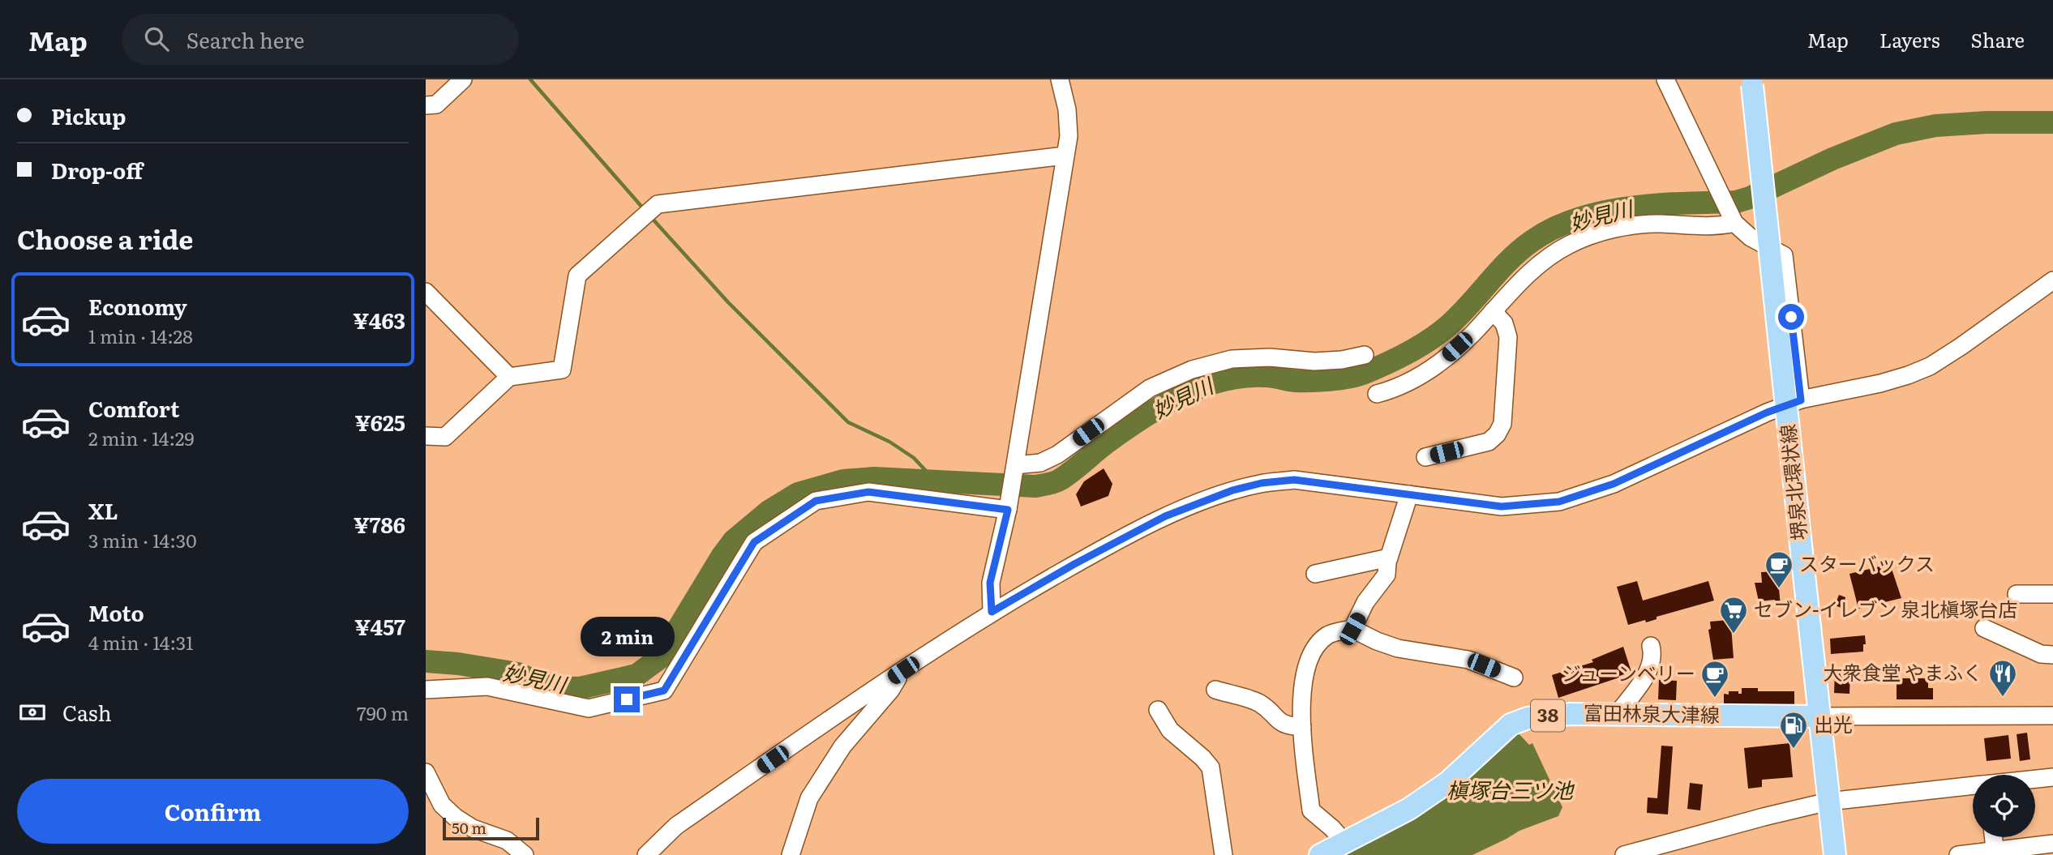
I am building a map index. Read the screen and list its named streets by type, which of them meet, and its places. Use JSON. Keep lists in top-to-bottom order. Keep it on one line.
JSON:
{"streets":{"main road":["堺泉北環状線","富田林泉大津線","38"]},"crossings":[["堺泉北環状線","富田林泉大津線"]],"water":["妙見川","槇塚台三ツ池"],"places":{"cafe":["スターバックス","ジューンベリー"],"supermarket":["セブン-イレブン 泉北槇塚台店"],"restaurant":["大衆食堂 やまふく"],"fuel station":["出光"]},"scale_bar":"50 m","page":{"header":"Map","search":"Search here","nav":["Map","Layers","Share"],"banner":["Pickup","Drop-off"],"heading":"Choose a ride","list":[{"name":"Economy","note":"1 min · 14:28","value":"¥463"},{"name":"Comfort","note":"2 min · 14:29","value":"¥625"},{"name":"XL","note":"3 min · 14:30","value":"¥786"},{"name":"Moto","note":"4 min · 14:31","value":"¥457"}],"bubble":"2 min","pay":["Cash","790 m"],"buttons":"Confirm","scale":"50 m"}}
